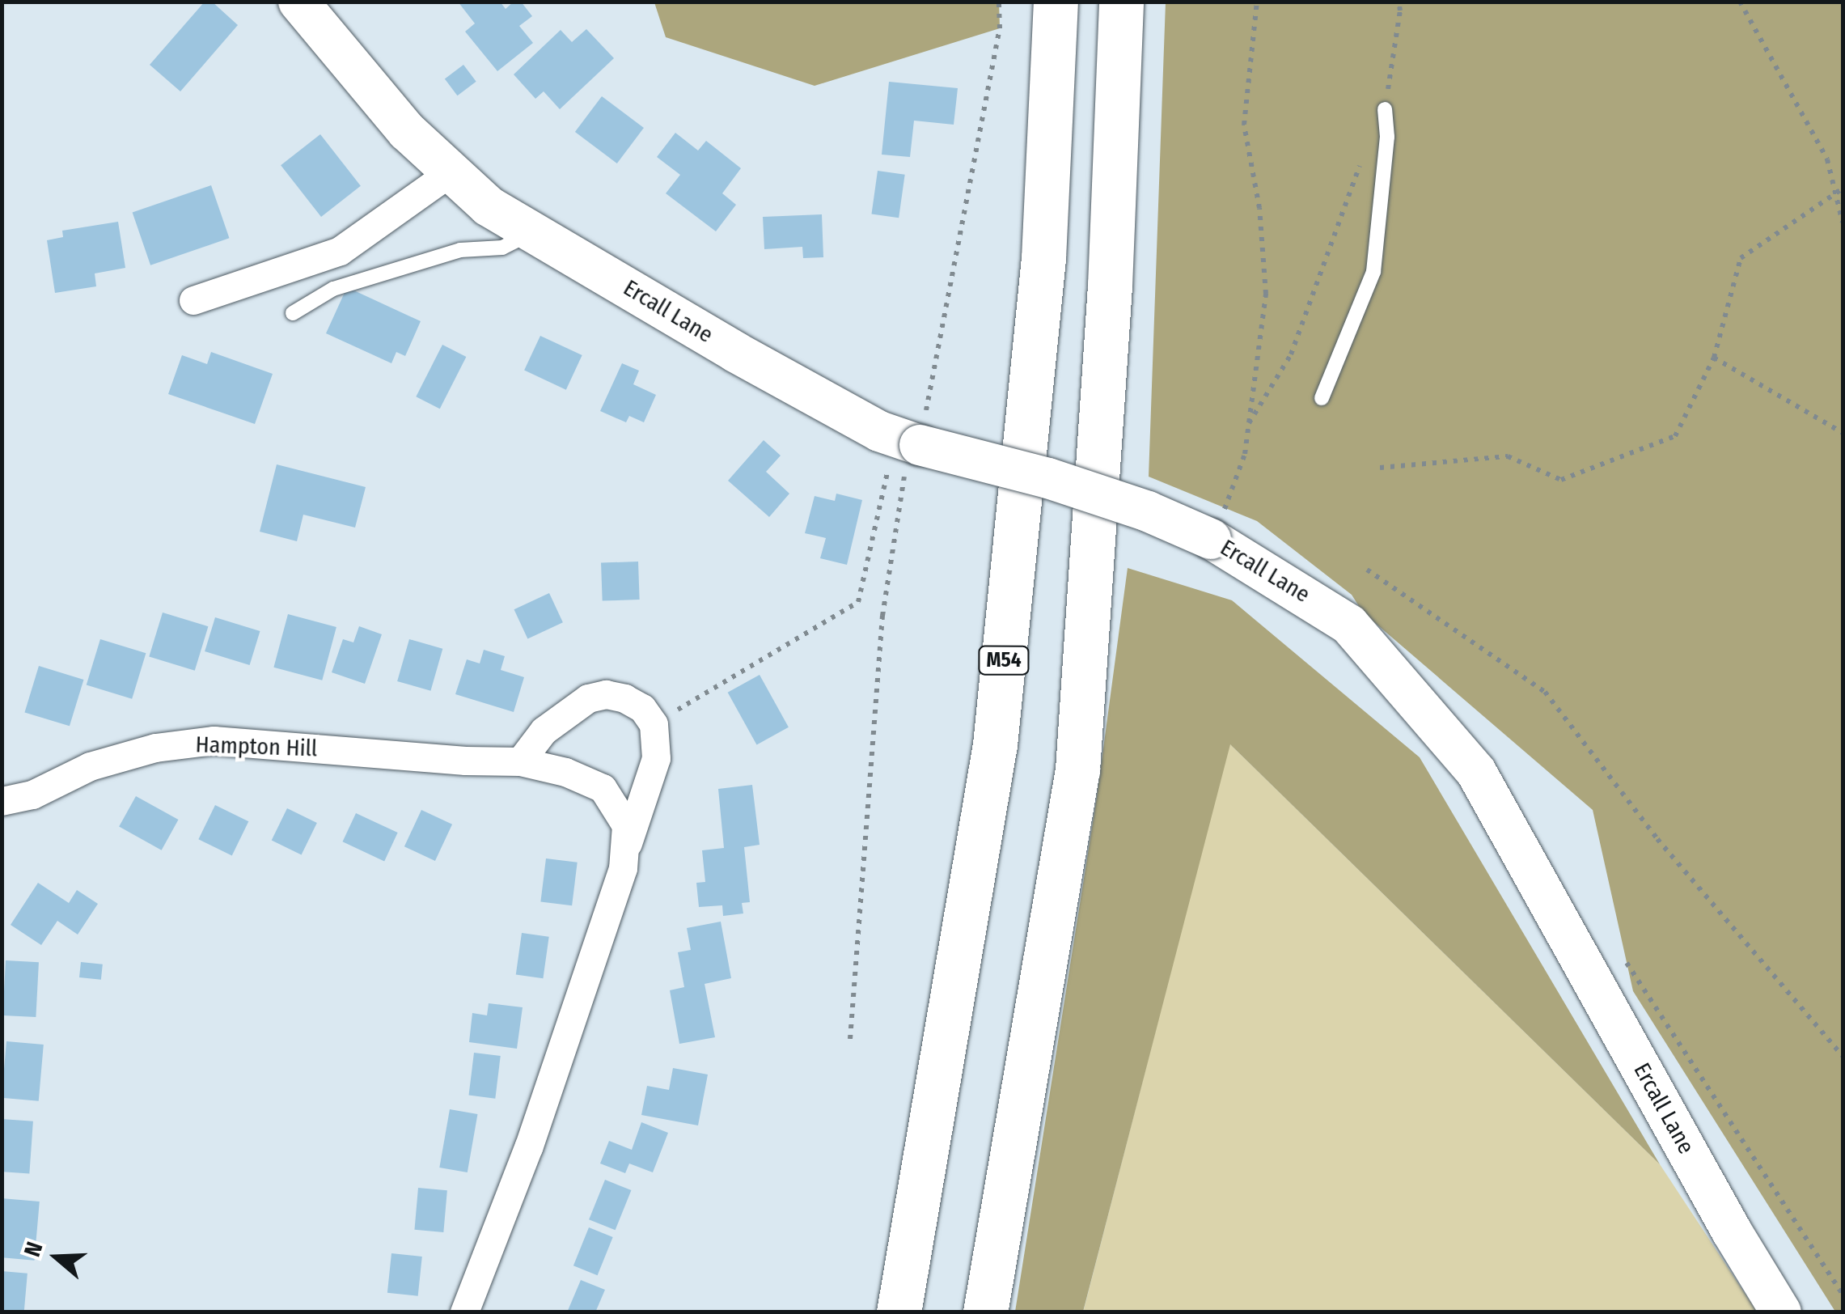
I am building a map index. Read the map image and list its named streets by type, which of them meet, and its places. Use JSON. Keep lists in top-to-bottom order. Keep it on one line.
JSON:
{"streets":{"highway":["M54"],"street":["Ercall Lane","Hampton Hill"]},"north":"left"}
